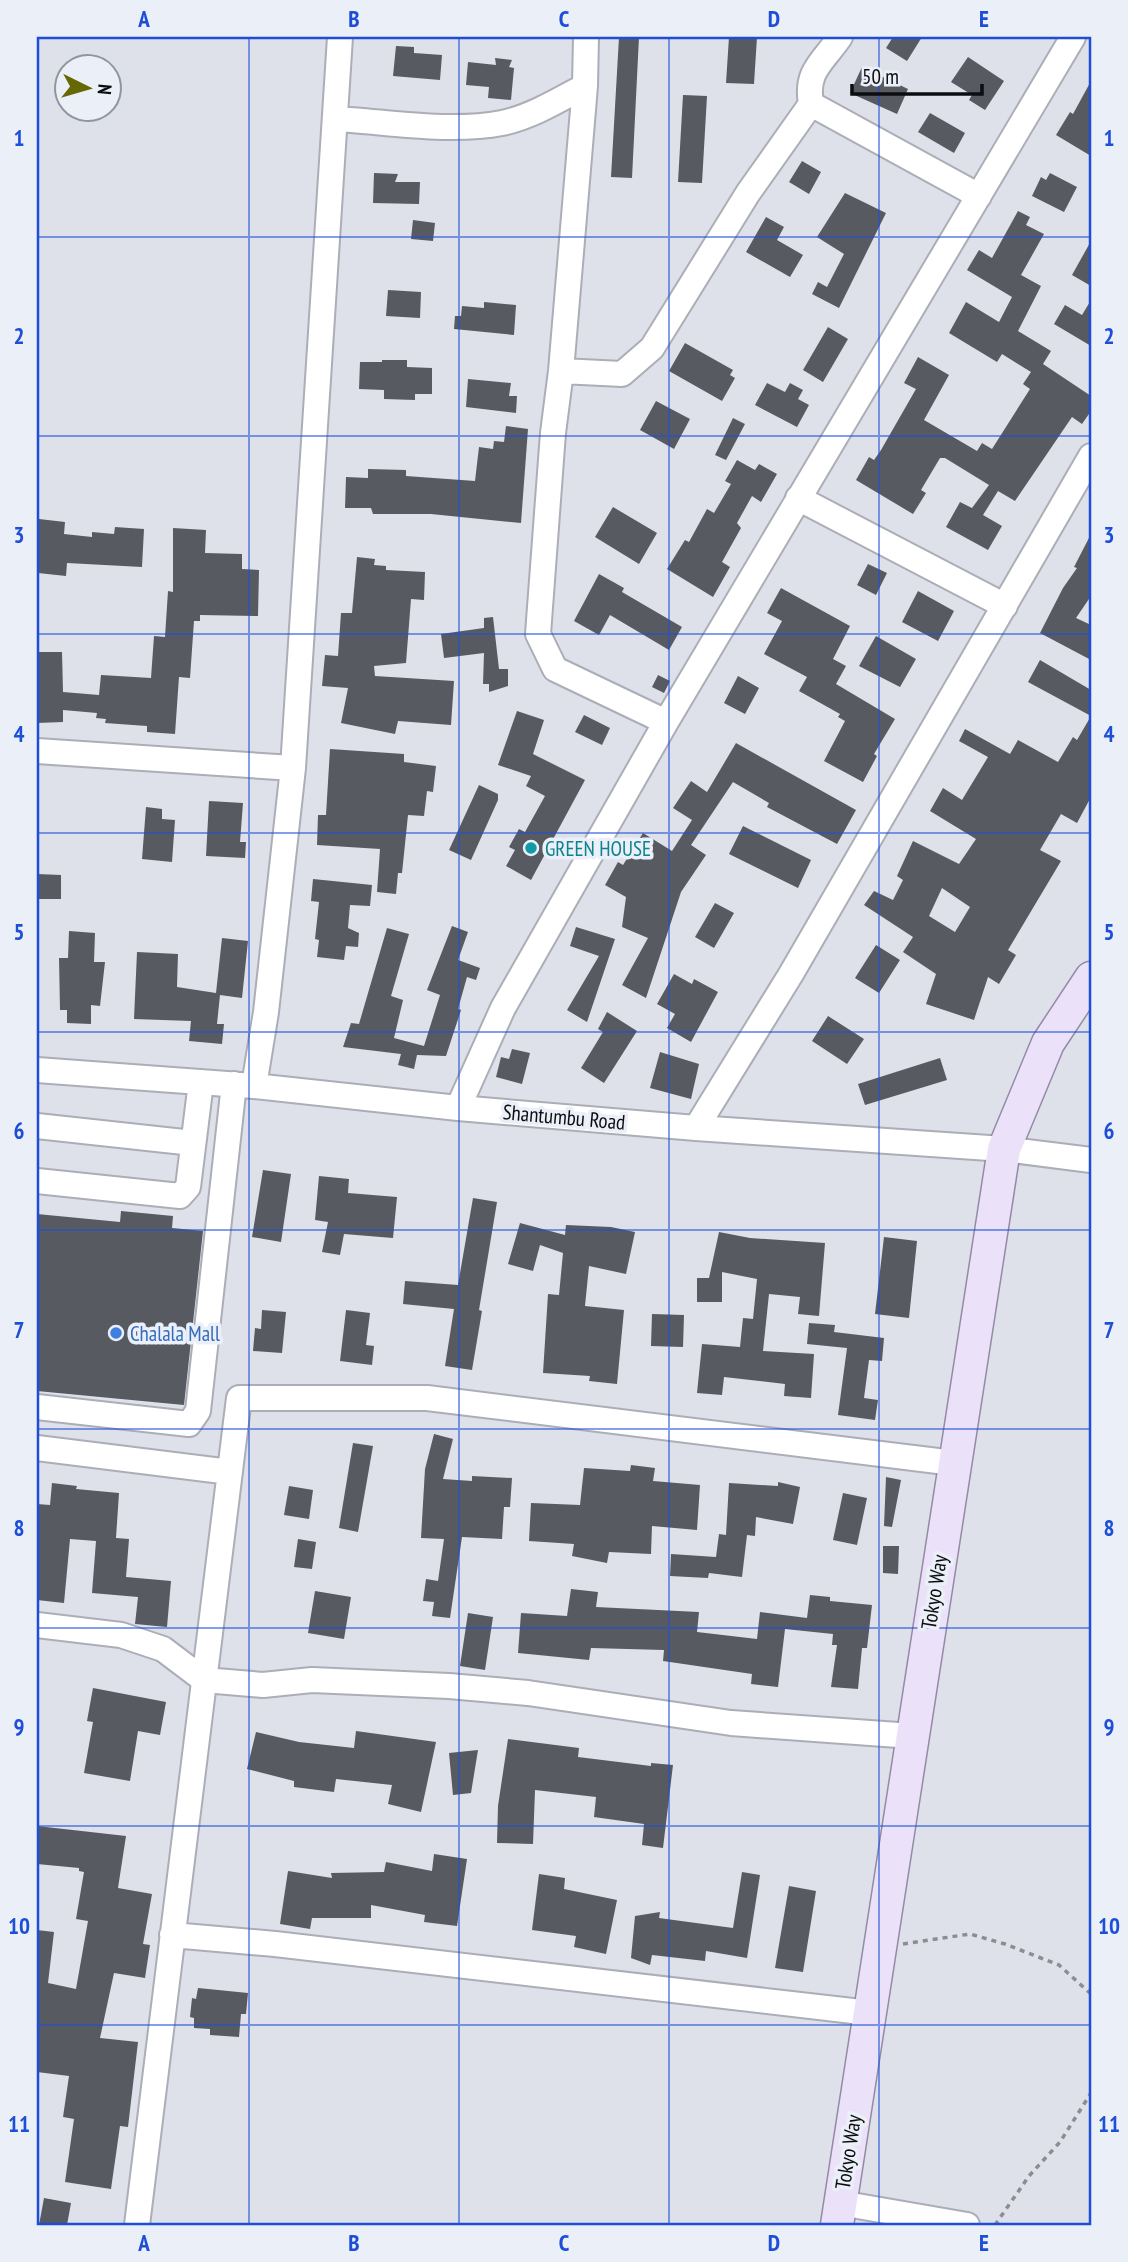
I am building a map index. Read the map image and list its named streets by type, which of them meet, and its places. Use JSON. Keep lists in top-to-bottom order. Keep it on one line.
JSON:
{"streets":{"main road":["Tokyo Way"],"street":["Shantumbu Road"]},"crossings":[["Shantumbu Road","Tokyo Way"]],"places":["GREEN HOUSE","Chalala Mall"],"scale_bar":"50 m","north":"right","grid":{"columns":["A","B","C","D","E"],"rows":["1","2","3","4","5","6","7","8","9","10","11"]}}
